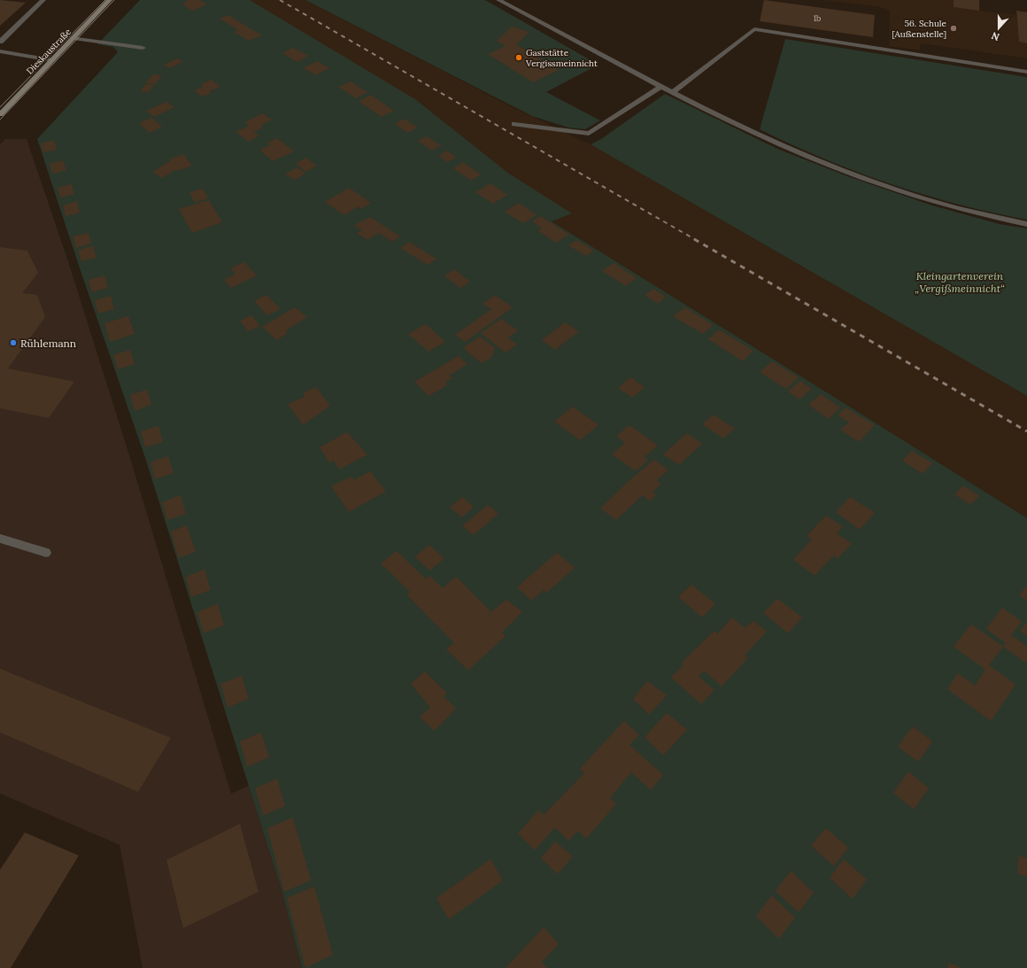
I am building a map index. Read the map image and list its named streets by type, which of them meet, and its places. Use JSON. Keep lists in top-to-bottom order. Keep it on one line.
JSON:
{"streets":{"main road":["Dieskaustraße"]},"parks":["Kleingartenverein „Vergißmeinnicht“"],"places":["56. Schule [Außenstelle]","Gaststätte Vergissmeinnicht","Rühlemann"],"house_numbers":["1b"],"north":"bottom"}
